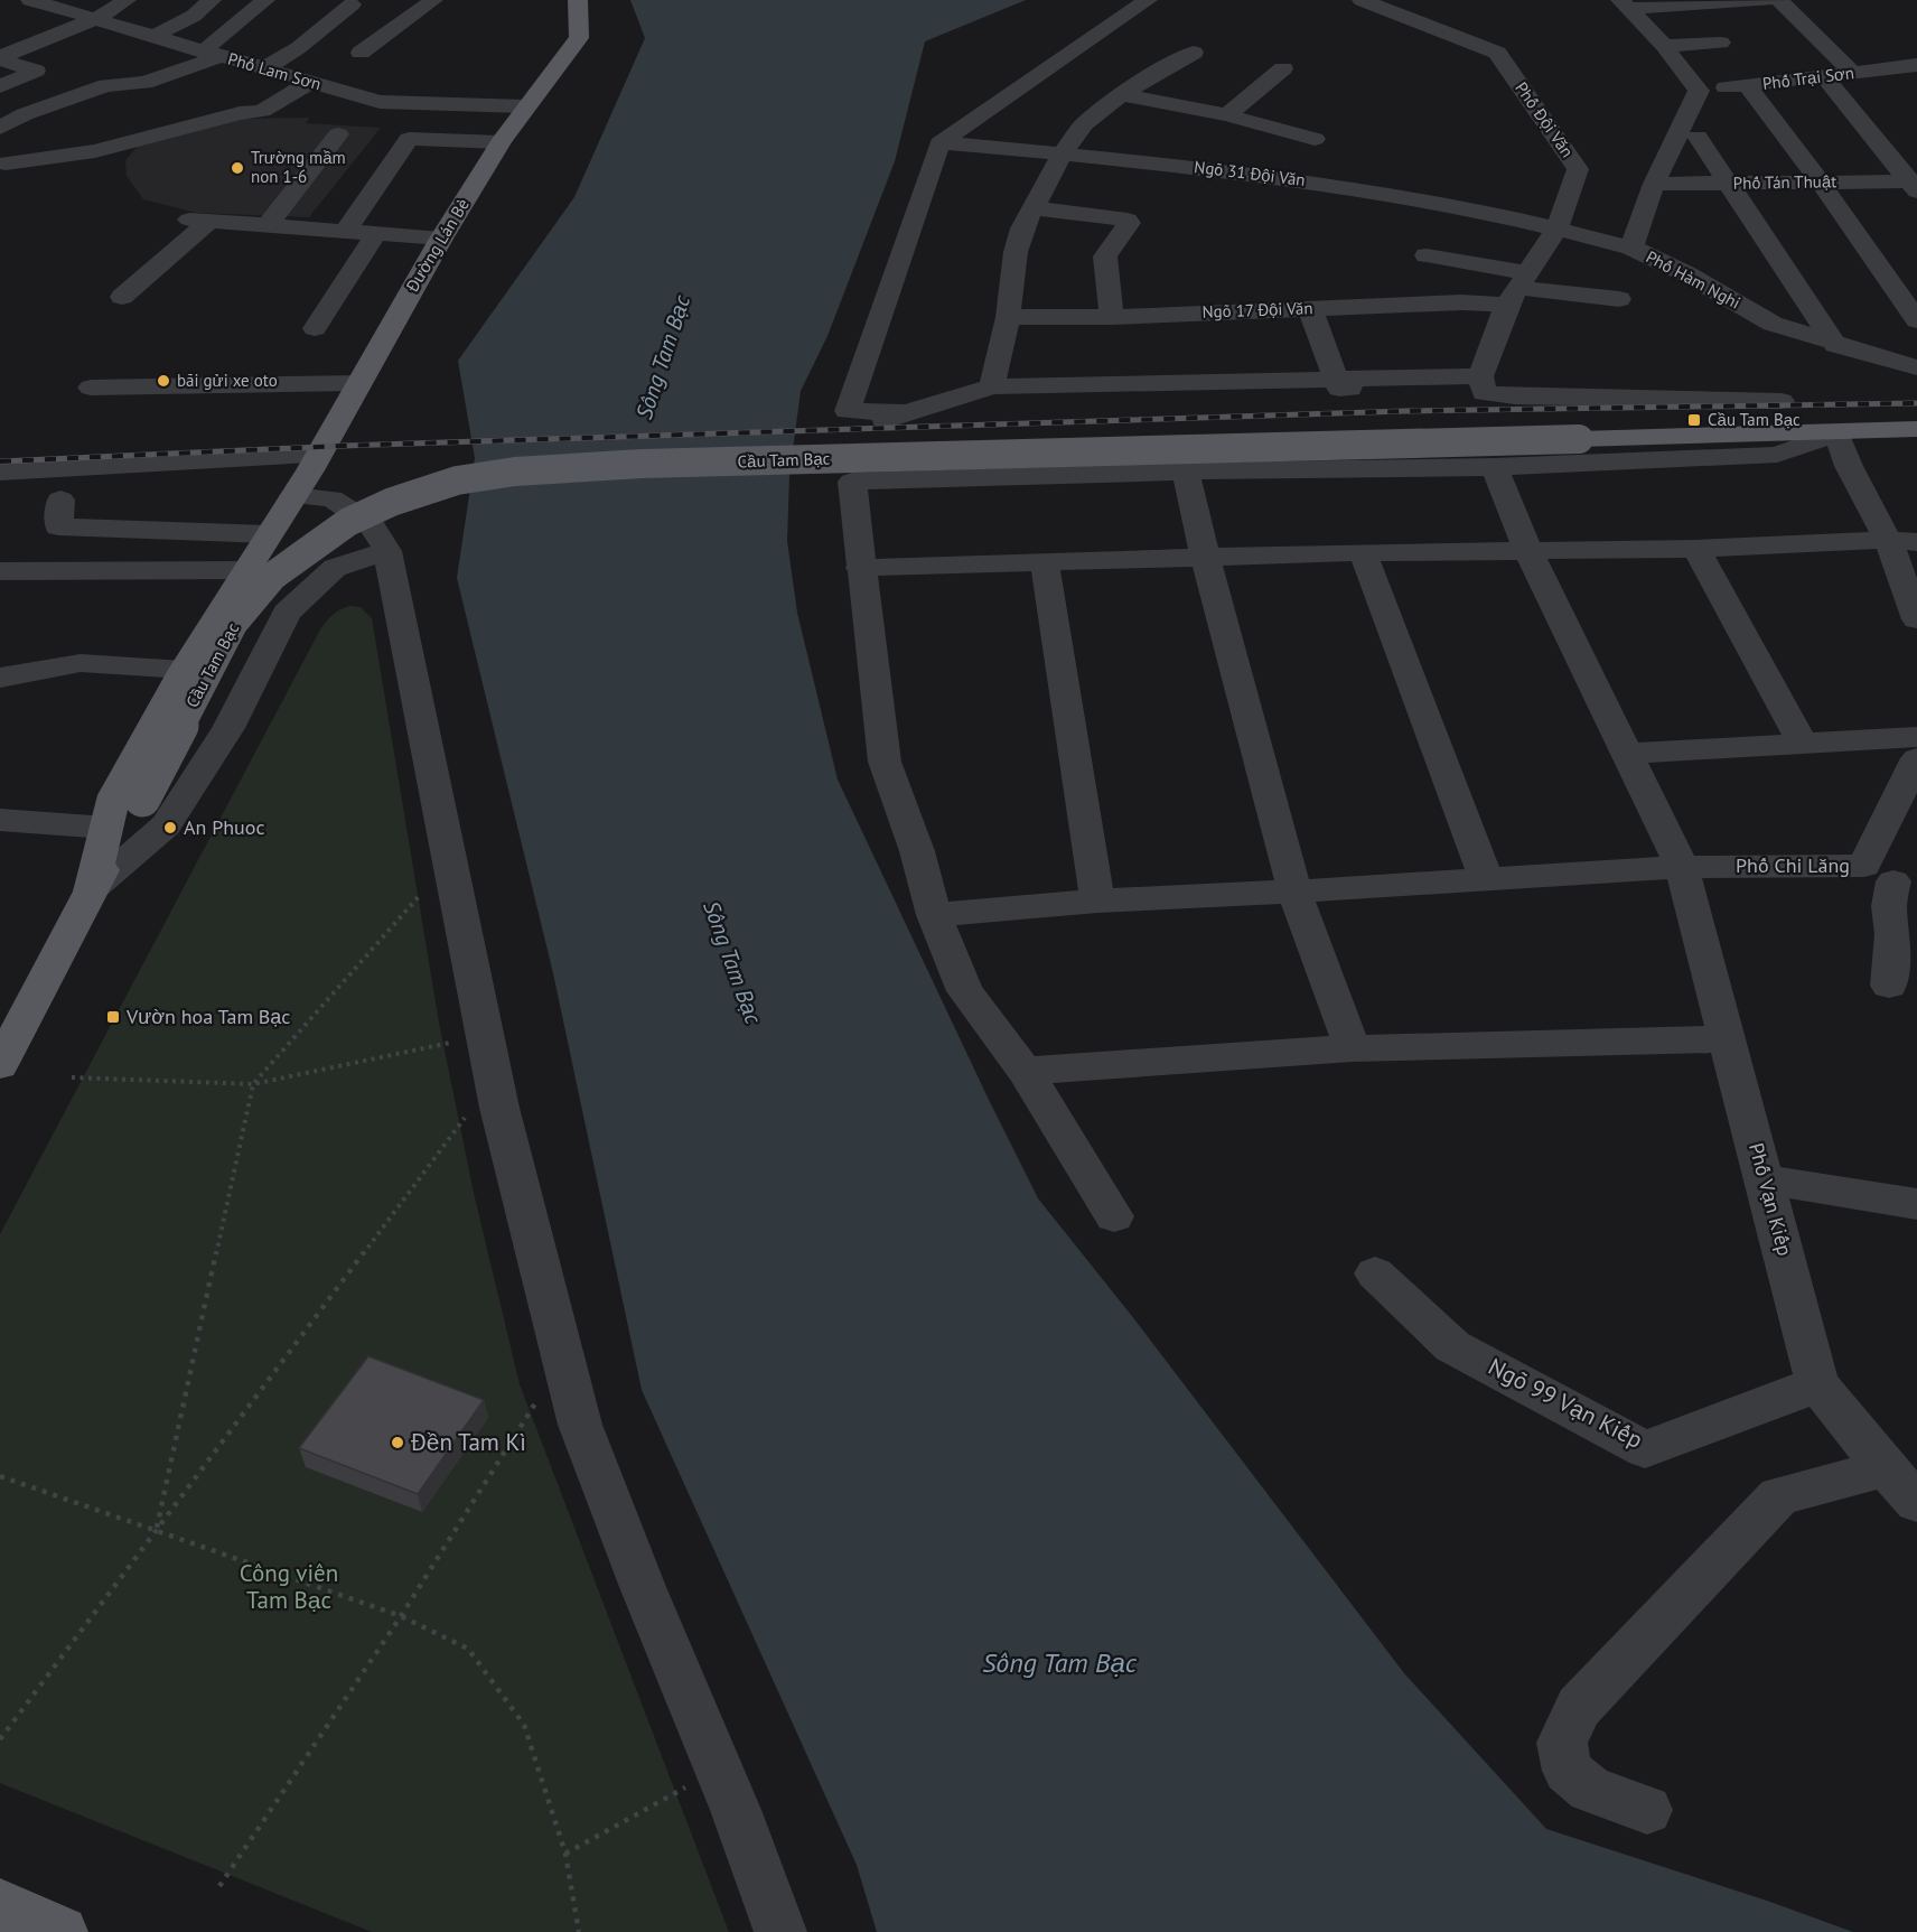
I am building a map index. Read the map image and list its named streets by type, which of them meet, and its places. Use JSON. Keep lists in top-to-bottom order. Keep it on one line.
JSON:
{"streets":{"main road":["Đường Lán Bè","Cầu Tam Bạc"],"street":["Phố Lam Sơn","Phố Trại Sơn","Phố Đội Văn","Ngõ 31 Đội Văn","Phố Tán Thuật","Phố Hàm Nghi","Ngõ 17 Đội Văn","Phố Chi Lăng","Phố Vạn Kiếp","Ngõ 99 Vạn Kiếp"]},"crossings":[["Phố Lam Sơn","Đường Lán Bè"],["Phố Trại Sơn","Phố Hàm Nghi"],["Phố Đội Văn","Ngõ 31 Đội Văn"],["Phố Đội Văn","Ngõ 17 Đội Văn"],["Ngõ 31 Đội Văn","Phố Hàm Nghi"],["Phố Tán Thuật","Phố Hàm Nghi"],["Đường Lán Bè","Cầu Tam Bạc"],["Phố Chi Lăng","Phố Vạn Kiếp"],["Phố Vạn Kiếp","Ngõ 99 Vạn Kiếp"]],"water":["Sông Tam Bạc"],"parks":["Công viên Tam Bạc"],"places":{"other":["Trường mầm non 1-6","bãi gửi xe oto","An Phuoc","Đền Tam Kì"],"transit":["Cầu Tam Bạc","Vườn hoa Tam Bạc"]}}
